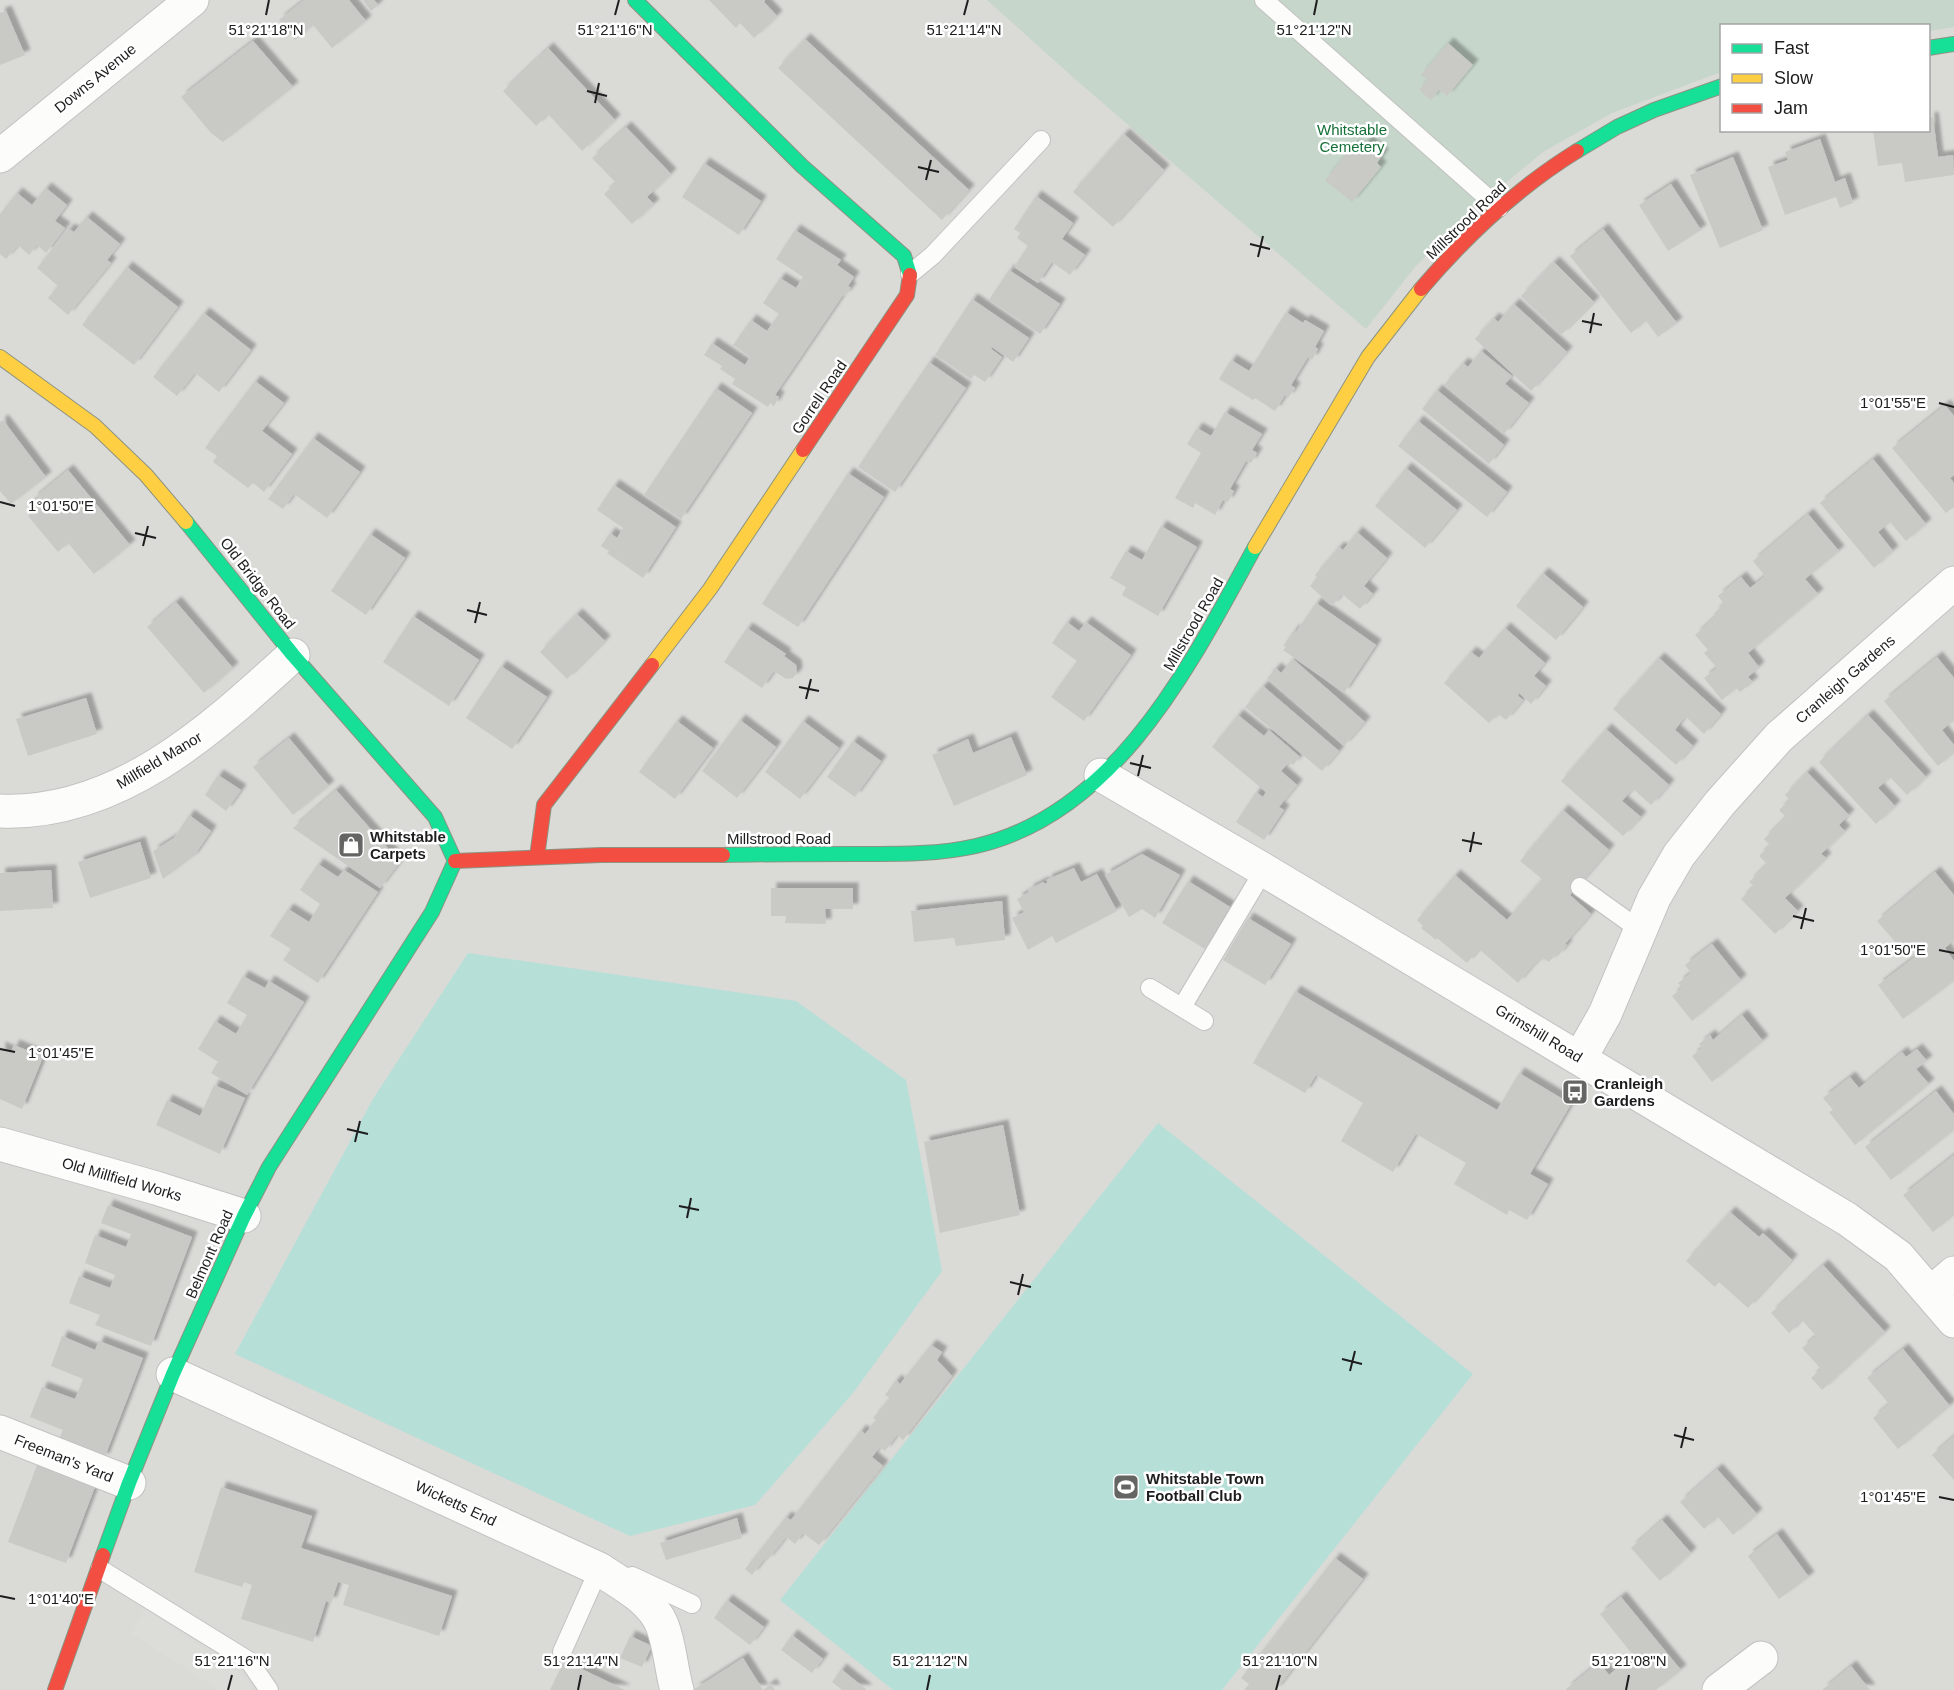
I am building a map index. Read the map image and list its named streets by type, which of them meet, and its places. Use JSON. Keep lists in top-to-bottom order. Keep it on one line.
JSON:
{"streets":{"street":["Downs Avenue","Millstrood Road","Gorrell Road","Old Bridge Road","Cranleigh Gardens","Millfield Manor","Grimshill Road","Old Millfield Works","Belmont Road","Freeman's Yard","Wicketts End"]},"crossings":[["Millstrood Road","Gorrell Road"],["Millstrood Road","Old Bridge Road"],["Millstrood Road","Grimshill Road"],["Millstrood Road","Belmont Road"],["Old Bridge Road","Millfield Manor"],["Old Bridge Road","Belmont Road"],["Cranleigh Gardens","Grimshill Road"],["Old Millfield Works","Belmont Road"],["Belmont Road","Freeman's Yard"],["Belmont Road","Wicketts End"]],"parks":["Whitstable Cemetery"],"places":{"shop":["Whitstable Carpets"],"bus stop":["Cranleigh Gardens"],"sports":["Whitstable Town Football Club"]},"legend":["Fast","Slow","Jam"],"coordinates":["51°21'16\"N","51°21'14\"N","51°21'12\"N","51°21'18\"N","1°01'55\"E","1°01'50\"E","1°01'45\"E","1°01'40\"E","51°21'10\"N","51°21'08\"N"]}
